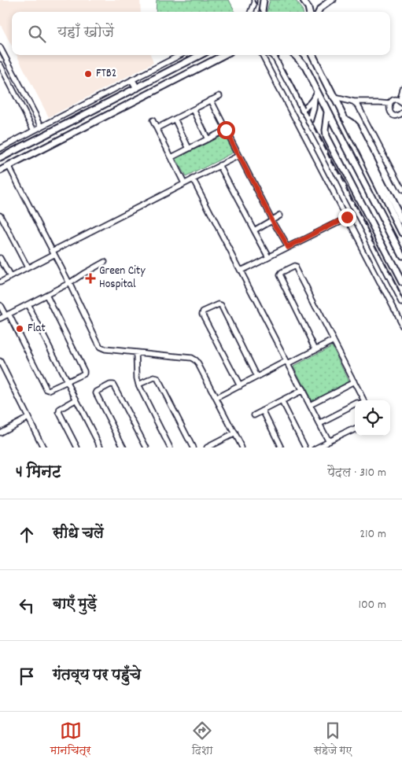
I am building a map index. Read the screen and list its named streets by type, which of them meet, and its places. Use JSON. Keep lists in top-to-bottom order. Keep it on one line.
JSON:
{"places":{"other":["FTB2","Flat"],"health":["Green City Hospital"]},"page":{"search":"यहाँ खोजें","heading":["4 मिनट","पैदल · 310 m"],"list":[["सीधे चलें","210 m"],["बाएँ मुड़ें","100 m"],"गंतव्य पर पहुँचे"],"nav":["मानचित्र","दिशा","सहेजे गए"]}}
